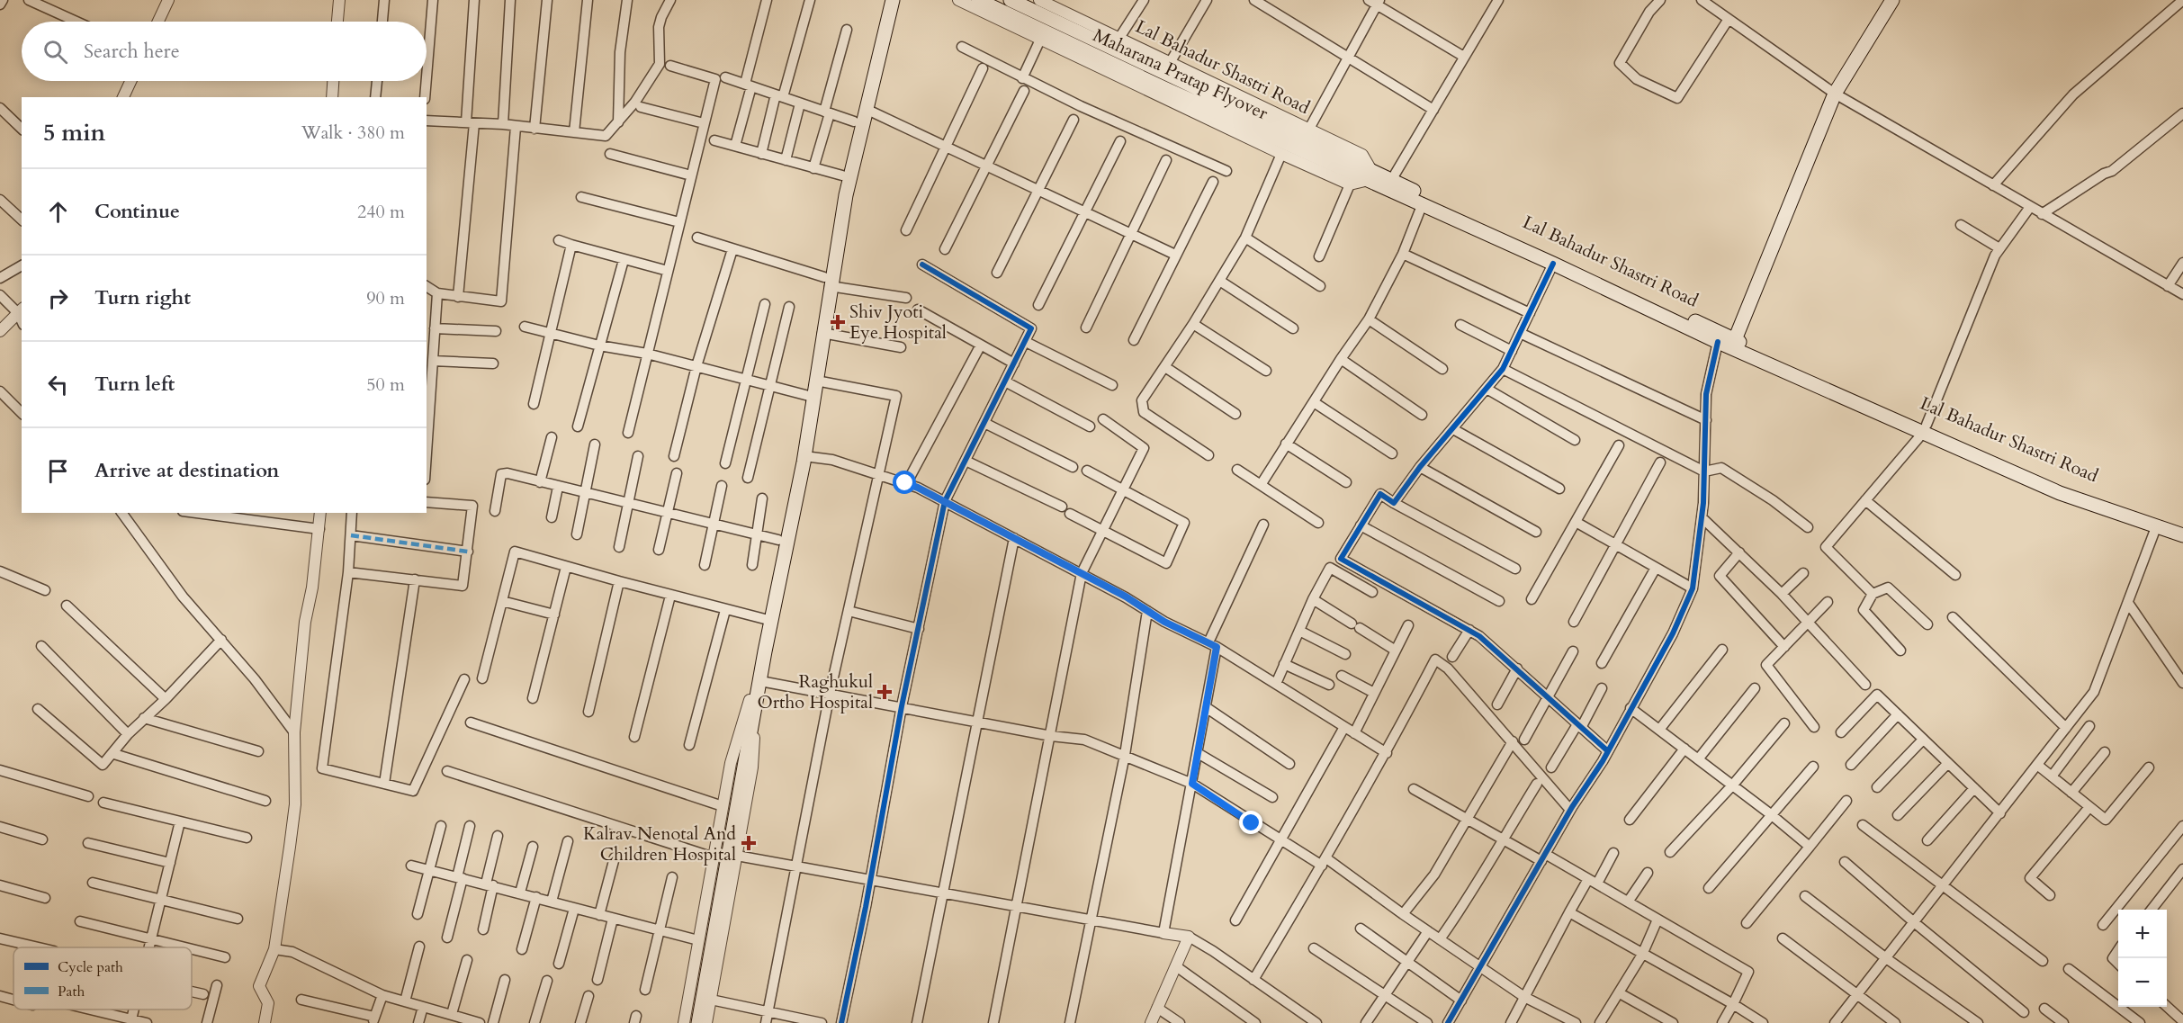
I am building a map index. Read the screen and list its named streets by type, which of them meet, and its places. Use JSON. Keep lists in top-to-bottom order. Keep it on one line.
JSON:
{"streets":{"main road":["Lal Bahadur Shastri Road","Maharana Pratap Flyover"]},"crossings":[["Lal Bahadur Shastri Road","Maharana Pratap Flyover"]],"places":{"health":["Shiv Jyoti Eye Hospital","Raghukul Ortho Hospital","Kalrav Nenotal And Children Hospital"]},"legend":["Cycle path","Path"],"page":{"search":"Search here","heading":["5 min","Walk · 380 m"],"list":[["Continue","240 m"],["Turn right","90 m"],["Turn left","50 m"],"Arrive at destination"],"map_buttons":["+","−"]}}
